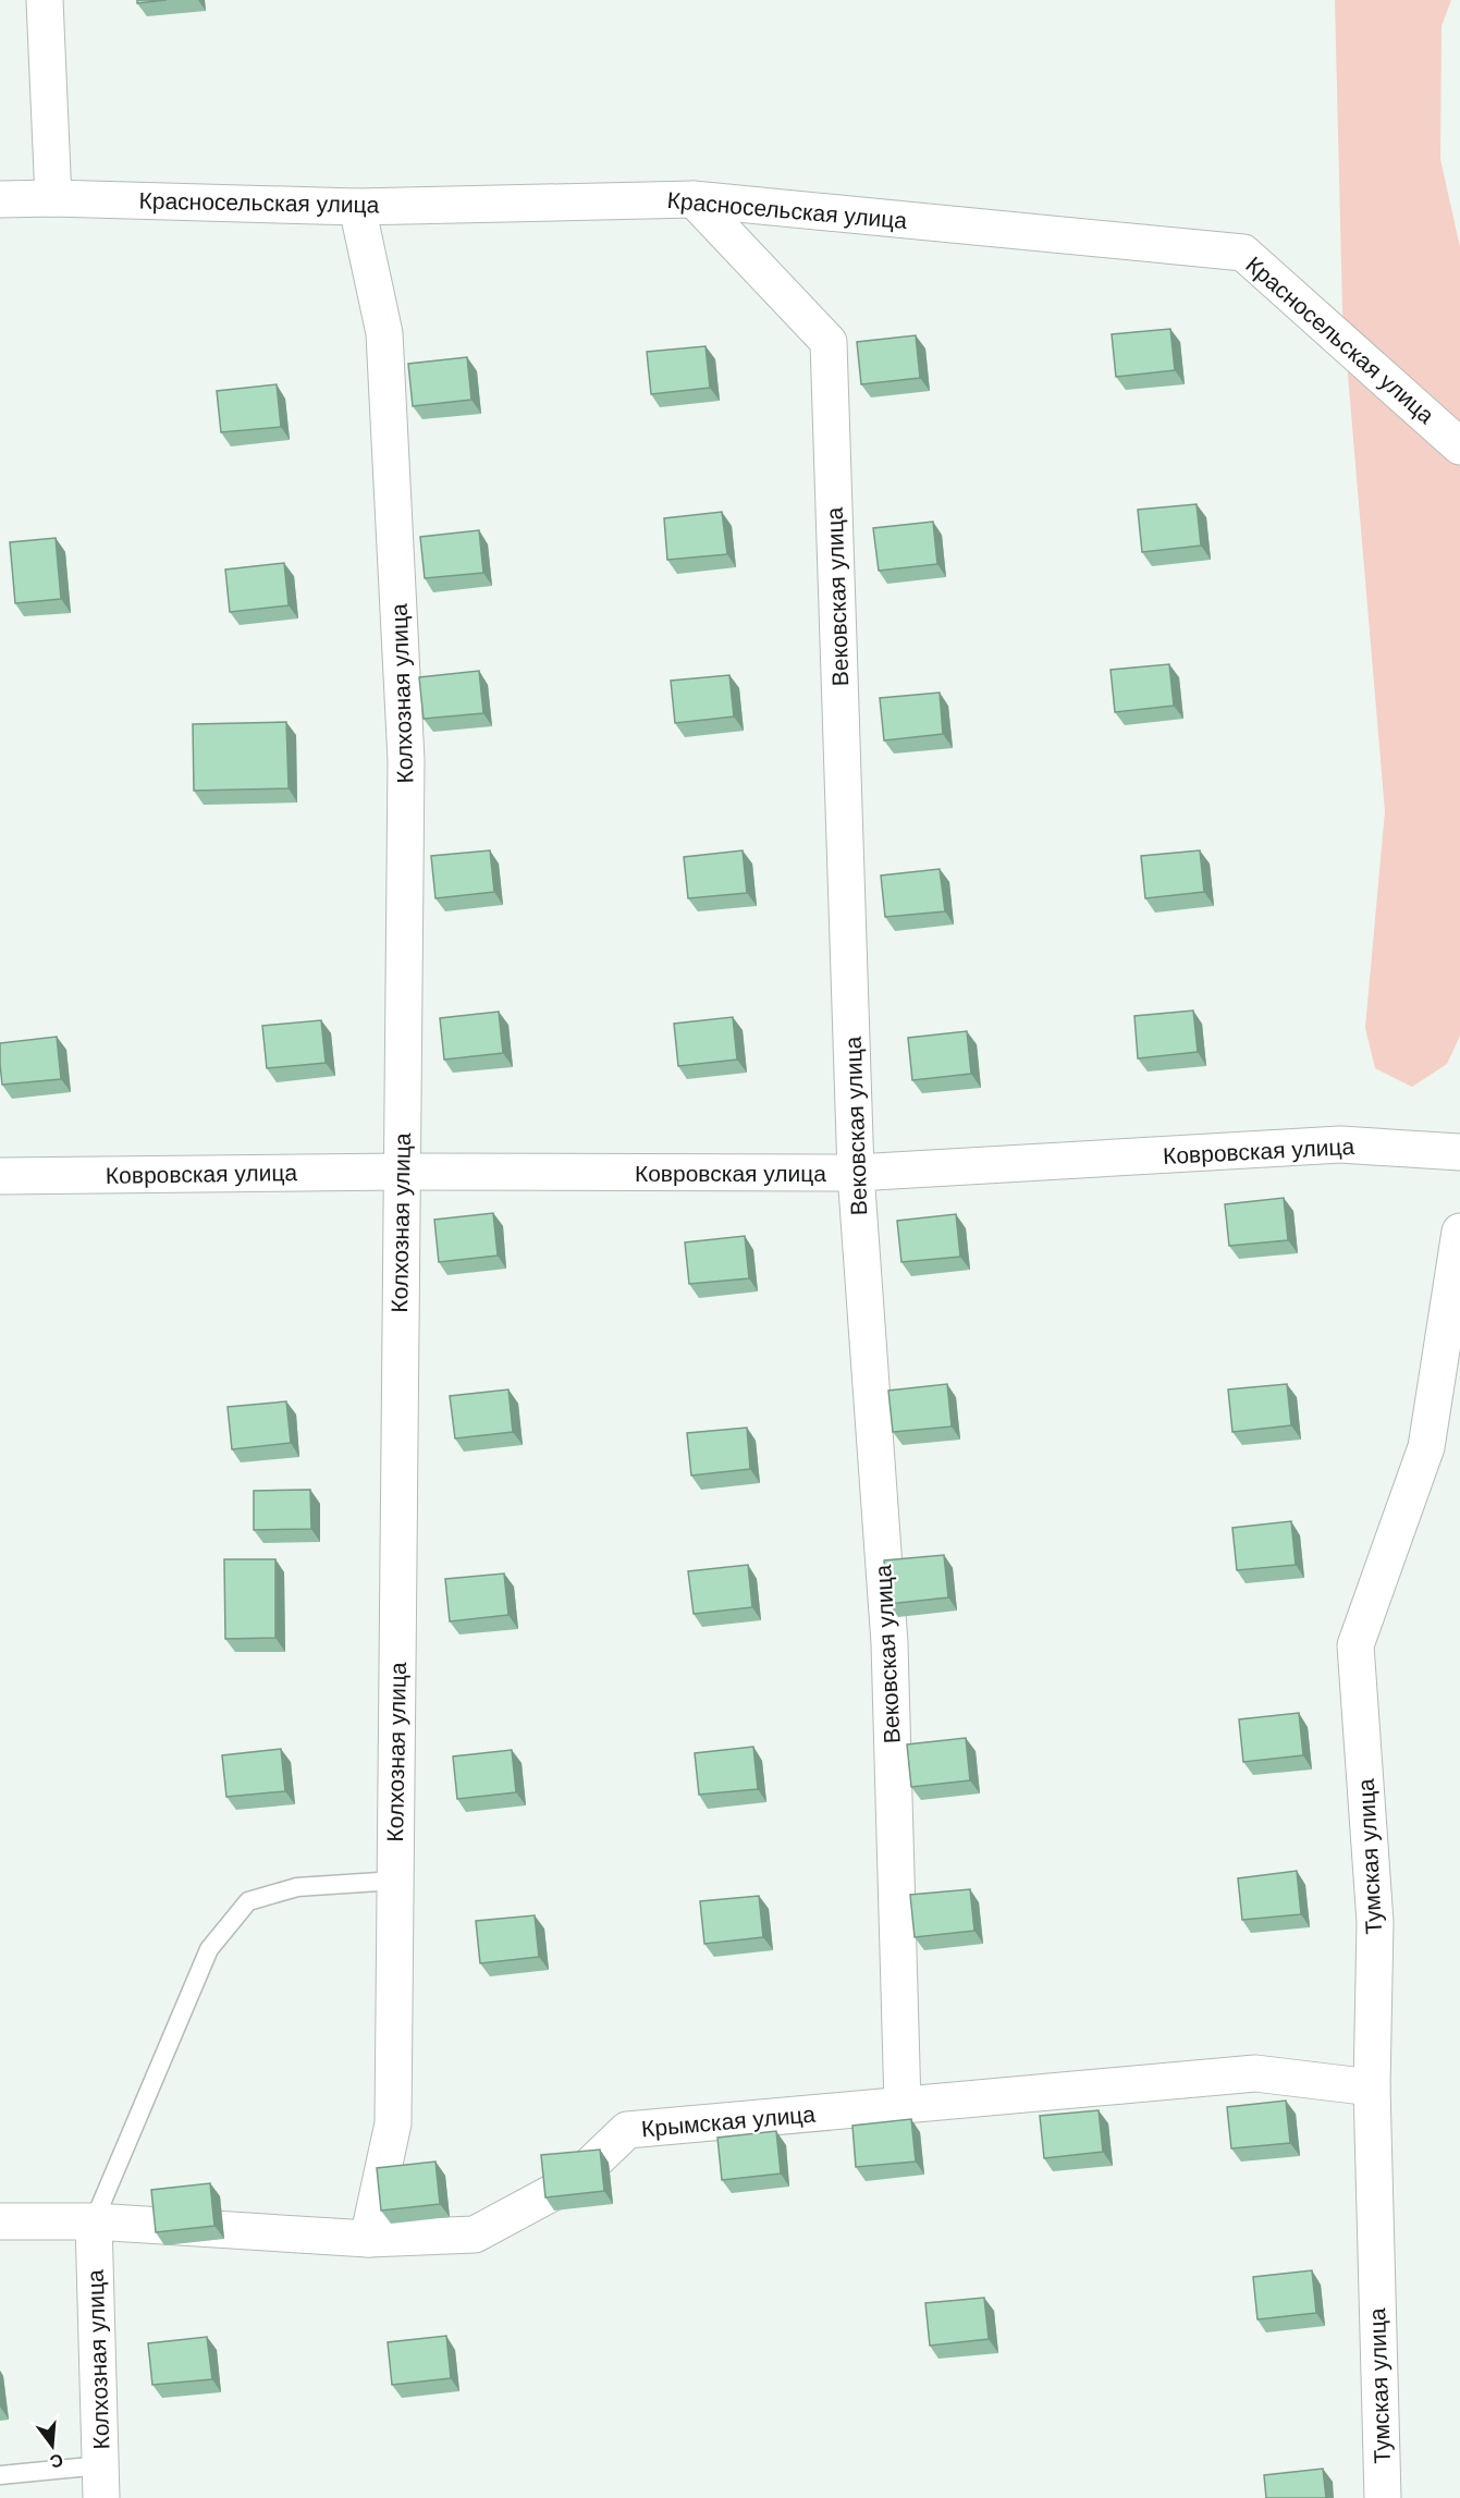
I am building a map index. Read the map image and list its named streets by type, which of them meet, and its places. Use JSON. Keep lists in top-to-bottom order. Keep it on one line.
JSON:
{"streets":{"street":["Красносельская улица","Вековская улица","Колхозная улица","Ковровская улица","Тумская улица","Крымская улица"]},"crossings":[["Красносельская улица","Вековская улица"],["Красносельская улица","Колхозная улица"],["Вековская улица","Ковровская улица"],["Вековская улица","Крымская улица"],["Колхозная улица","Ковровская улица"],["Колхозная улица","Крымская улица"],["Тумская улица","Крымская улица"]],"north":"bottom"}
